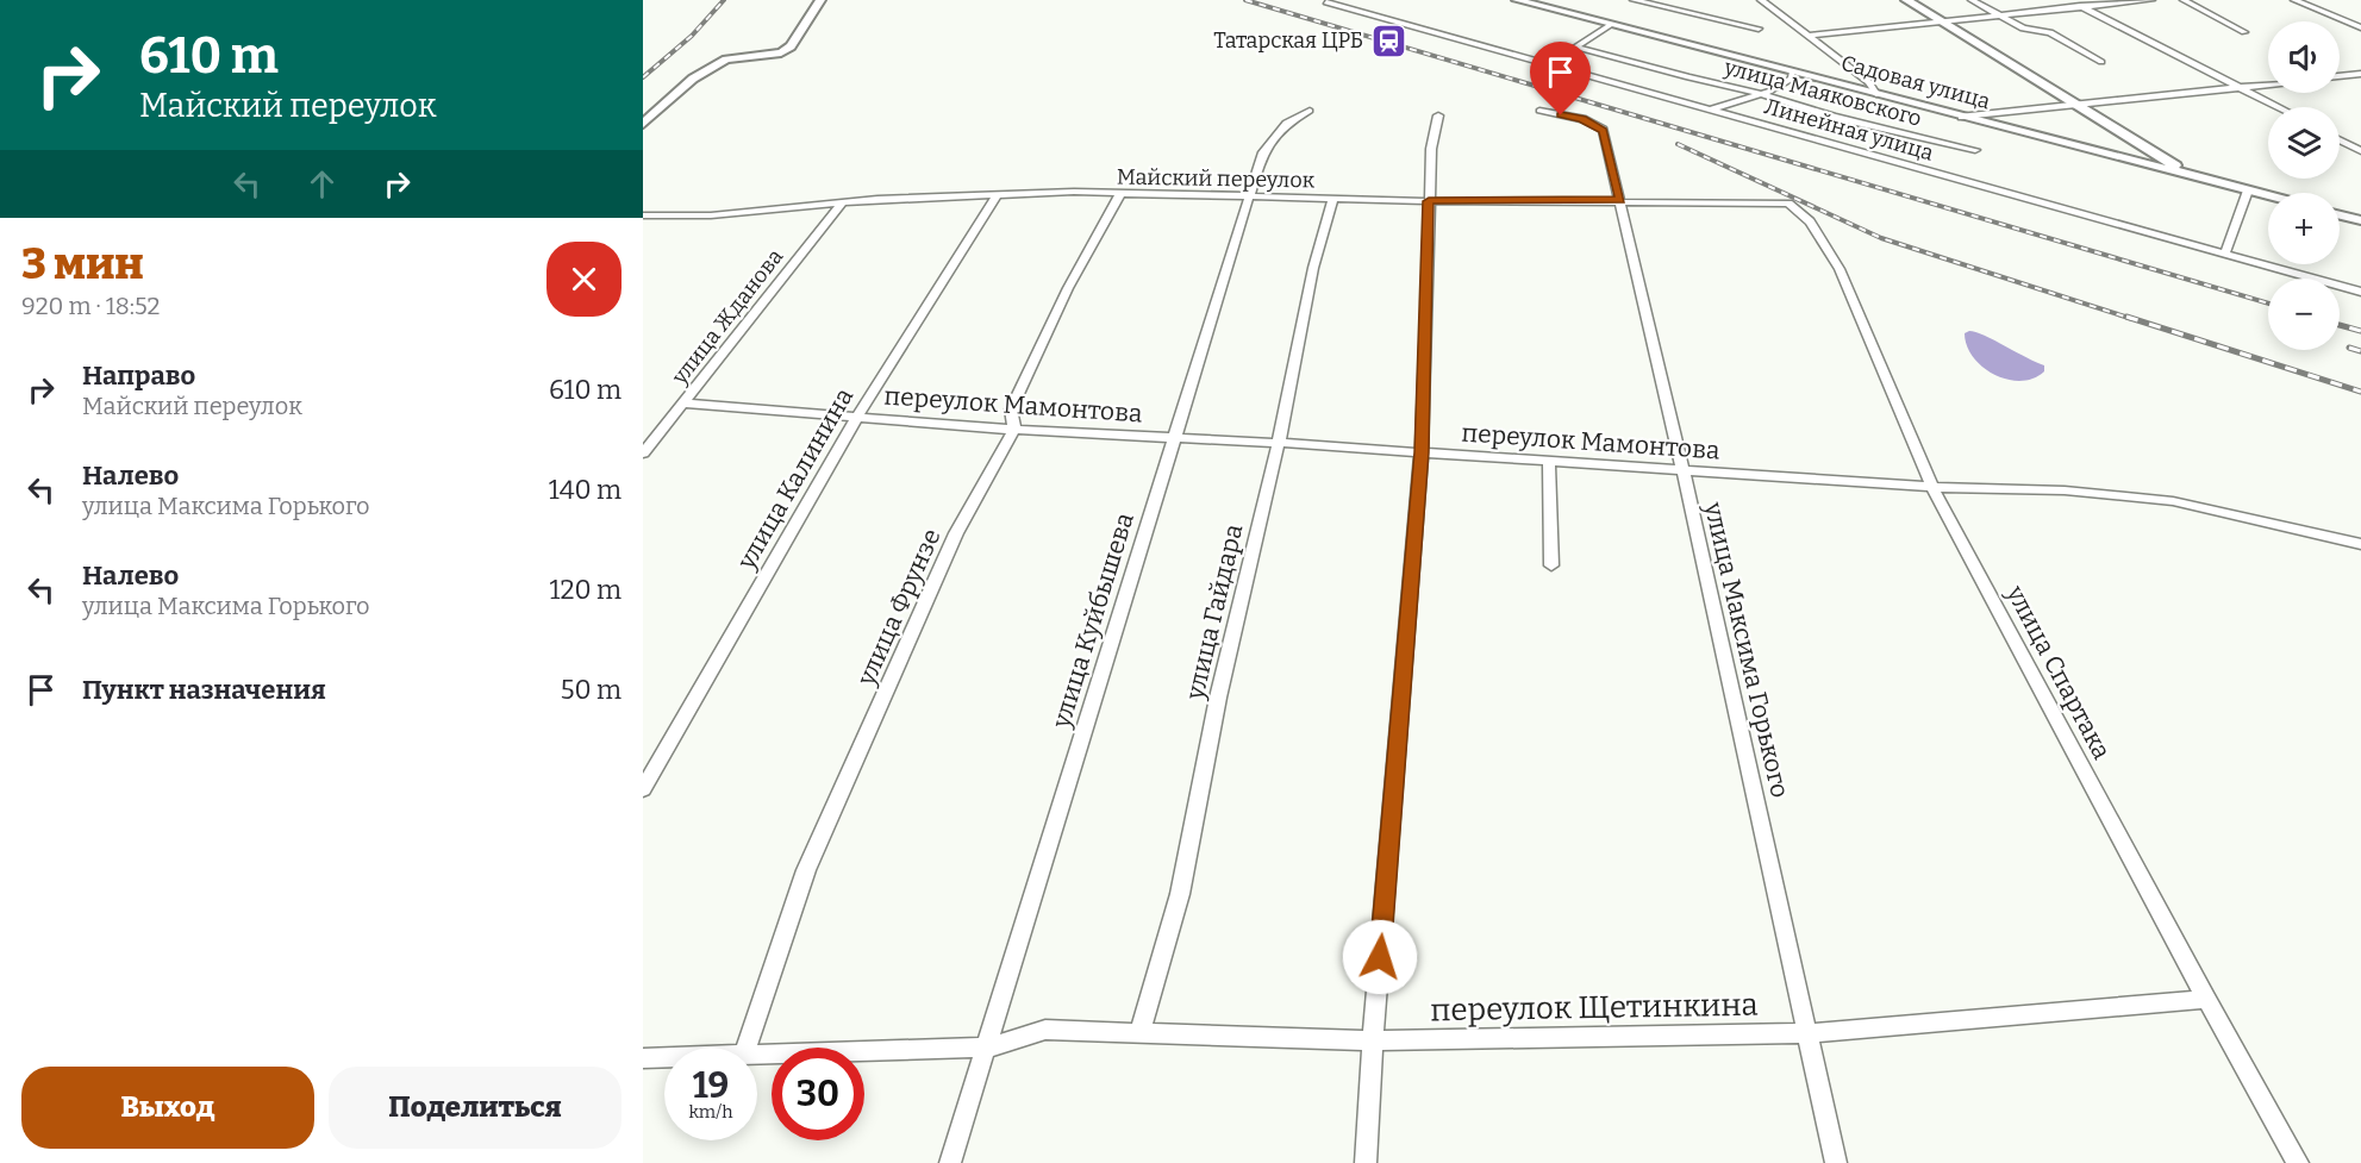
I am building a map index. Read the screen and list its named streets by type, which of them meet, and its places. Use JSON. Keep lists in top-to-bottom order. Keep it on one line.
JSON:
{"streets":{"street":["Садовая улица","улица Маяковского","Линейная улица","Майский переулок","улица Жданова","переулок Мамонтова","улица Калинина","улица Фрунзе","улица Гайдара","улица Куйбышева","улица Максима Горького","улица Спартака","переулок Щетинкина"]},"crossings":[["Садовая улица","улица Маяковского"],["Майский переулок","улица Жданова"],["Майский переулок","улица Калинина"],["Майский переулок","улица Фрунзе"],["Майский переулок","улица Гайдара"],["Майский переулок","улица Куйбышева"],["Майский переулок","улица Максима Горького"],["Майский переулок","улица Спартака"],["улица Жданова","переулок Мамонтова"],["переулок Мамонтова","улица Калинина"],["переулок Мамонтова","улица Фрунзе"],["переулок Мамонтова","улица Гайдара"],["переулок Мамонтова","улица Куйбышева"],["переулок Мамонтова","улица Максима Горького"],["переулок Мамонтова","улица Спартака"],["улица Гайдара","переулок Щетинкина"],["улица Куйбышева","переулок Щетинкина"],["улица Максима Горького","переулок Щетинкина"],["улица Спартака","переулок Щетинкина"]],"places":{"station":["Татарская ЦРБ"]},"page":{"turn":["610 m","Майский переулок"],"map_buttons":["+","−"],"heading":["3 мин","920 m · 18:52"],"list":[{"name":"Направо","note":"Майский переулок","value":"610 m"},{"name":"Налево","note":"улица Максима Горького","value":"140 m"},{"name":"Налево","note":"улица Максима Горького","value":"120 m"},{"name":"Пункт назначения","value":"50 m"}],"speed":"19 km/h","limit":"30","buttons":["Выход","Поделиться"]}}
